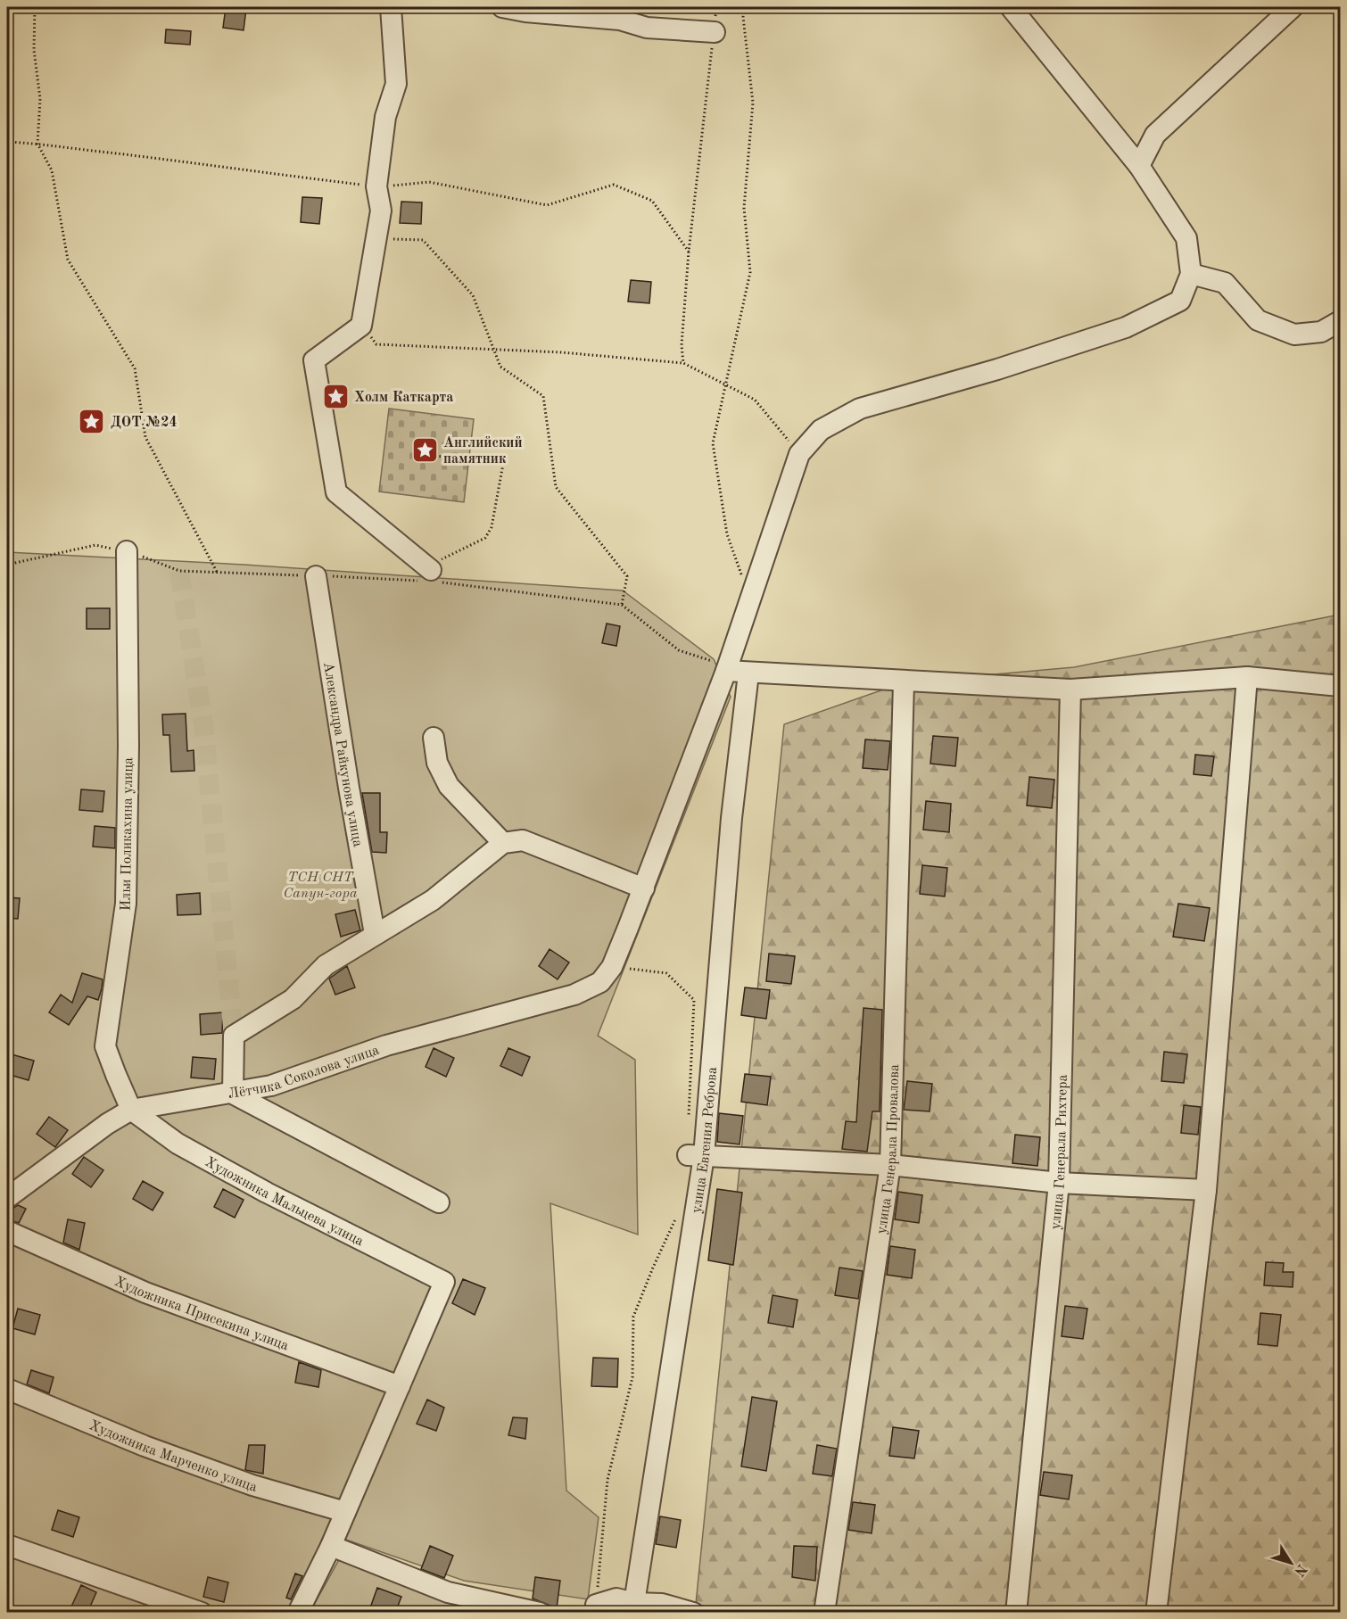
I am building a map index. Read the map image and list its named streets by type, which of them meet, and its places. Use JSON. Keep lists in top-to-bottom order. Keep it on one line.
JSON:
{"streets":{"street":["Александра Райкунова улица","Ильи Поликахина улица","Лётчика Соколова улица","улица Евгения Реброва","улица Генерала Провалова","улица Генерала Рихтера","Художника Мальцева улица","Художника Присекина улица","Художника Марченко улица"]},"crossings":[["Ильи Поликахина улица","Лётчика Соколова улица"],["Ильи Поликахина улица","Художника Мальцева улица"],["Лётчика Соколова улица","Художника Мальцева улица"],["Художника Мальцева улица","Художника Присекина улица"]],"parks":["ТСН СНТ Сапун-гора"],"places":{"place":["Холм Каткарта","ДОТ №24","Английский памятник"]},"north":"bottom right"}
